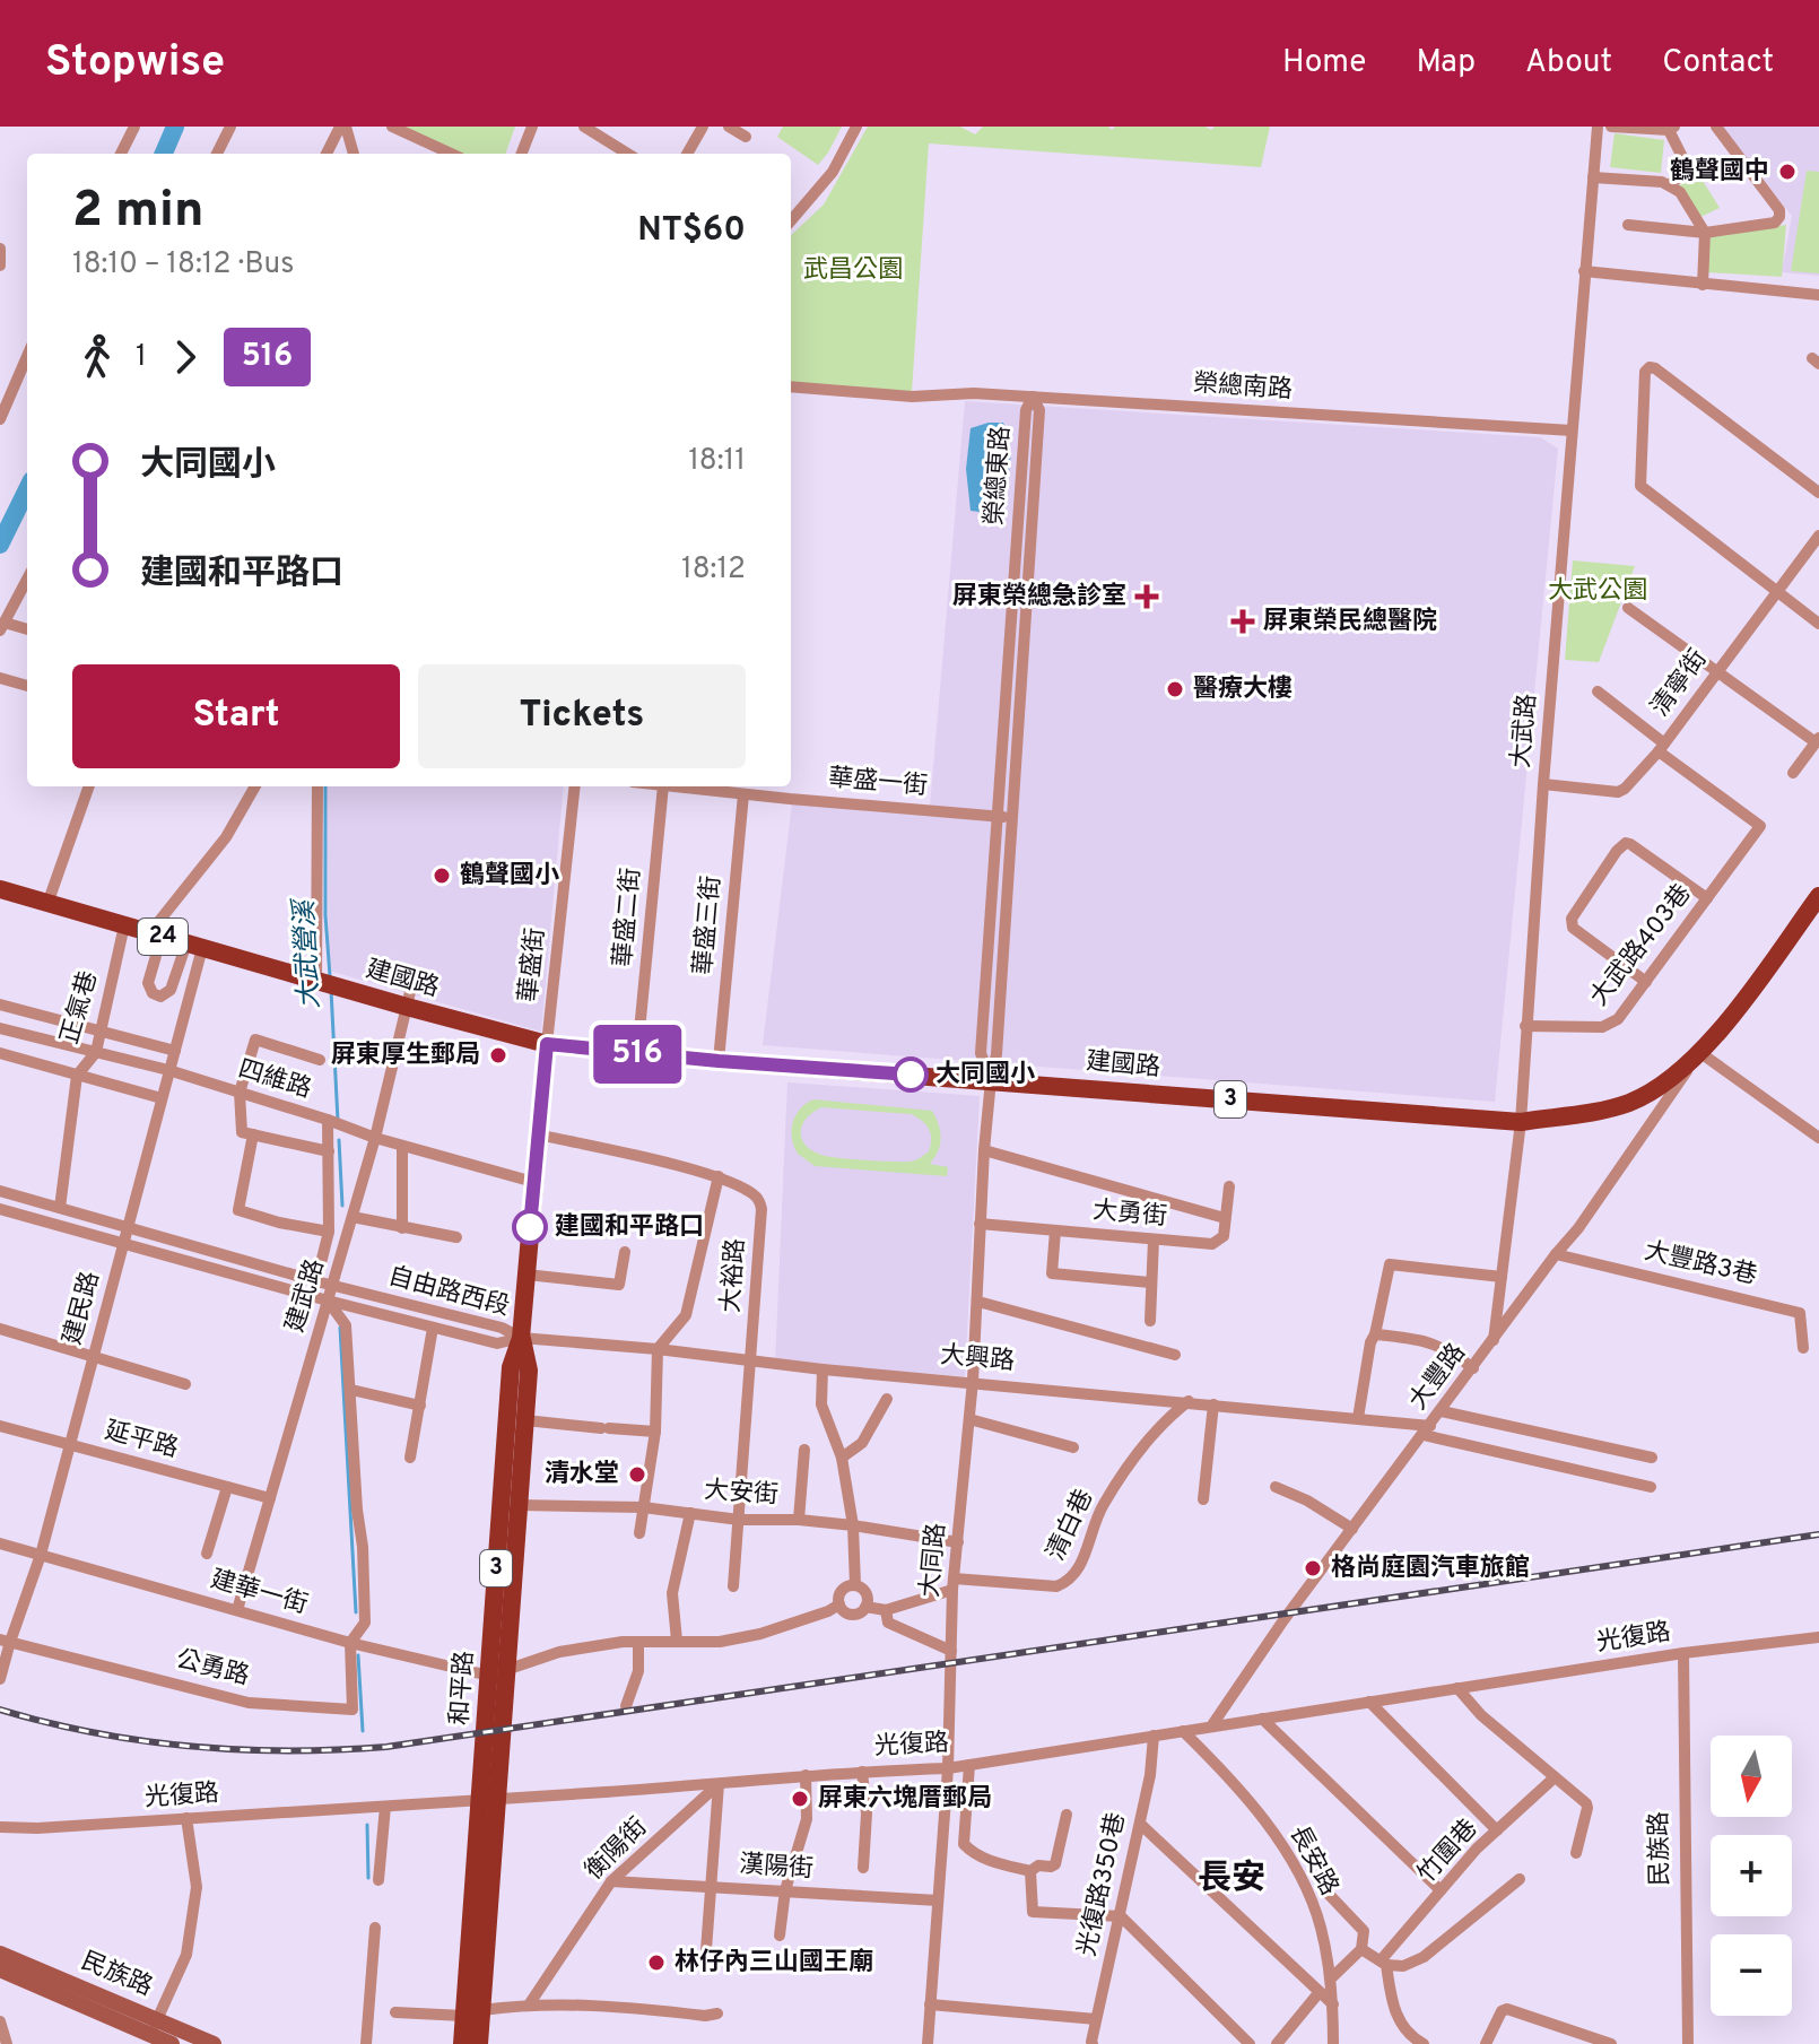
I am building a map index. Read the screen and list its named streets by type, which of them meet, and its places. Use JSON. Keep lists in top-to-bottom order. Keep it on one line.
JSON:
{"streets":{"main road":["24","建國路","3","和平路"],"street":["榮總南路","榮總東路","清寧街","大武路","華盛一街","華盛二街","華盛三街","大武路403巷","華盛街","正氣巷","四維路","大勇街","大豐路3巷","大裕路","自由路西段","建武路","建民路","大興路","大豐路","延平路","大安街","清白巷","大同路","建華一街","光復路","公勇路","民族路","衡陽街","竹圍巷","長安路","漢陽街","光復路350巷"]},"crossings":[["榮總南路","榮總東路"],["榮總南路","大武路"],["榮總東路","華盛一街"],["榮總東路","建國路"],["榮總東路","大同路"],["清寧街","大武路"],["清寧街","大武路403巷"],["大武路","大武路403巷"],["大武路","建國路"],["大武路","大豐路"],["華盛一街","華盛三街"],["華盛二街","建國路"],["華盛三街","建國路"],["華盛街","建國路"],["華盛街","和平路"],["建國路","正氣巷"],["建國路","建武路"],["建國路","建民路"],["建國路","大豐路"],["建國路","大同路"],["建國路","和平路"],["正氣巷","四維路"],["正氣巷","自由路西段"],["四維路","建武路"],["四維路","建民路"],["四維路","和平路"],["大勇街","大同路"],["大豐路3巷","大豐路"],["大裕路","大興路"],["大裕路","大安街"],["大裕路","和平路"],["自由路西段","建武路"],["自由路西段","建民路"],["自由路西段","大興路"],["自由路西段","和平路"],["建武路","延平路"],["建武路","建華一街"],["建民路","延平路"],["建民路","建華一街"],["建民路","公勇路"],["大興路","大豐路"],["大興路","清白巷"],["大興路","大同路"],["大興路","和平路"],["大豐路","光復路"],["大安街","大同路"],["大安街","和平路"],["清白巷","大同路"],["大同路","光復路"],["大同路","漢陽街"],["建華一街","公勇路"],["建華一街","和平路"],["光復路","和平路"],["光復路","民族路"],["光復路","衡陽街"],["光復路","長安路"],["光復路","光復路350巷"],["衡陽街","漢陽街"]],"districts":["長安"],"water":["大武營溪"],"parks":["武昌公園","大武公園"],"places":{"other":["鶴聲國中","醫療大樓","鶴聲國小","屏東厚生郵局","大同國小","建國和平路口","清水堂","格尚庭園汽車旅館","屏東六塊厝郵局","林仔內三山國王廟"],"health":["屏東榮總急診室","屏東榮民總醫院"]},"lines":["bus line 516"],"north":"bottom","page":{"header":"Stopwise","nav":["Home","Map","About","Contact"],"on_map":"516","heading":["2 min","18:10 – 18:12 · Bus","NT$60"],"legs":["1","516"],"list":[{"name":"大同國小","value":"18:11"},{"name":"建國和平路口","value":"18:12"}],"buttons":["Start","Tickets"],"map_buttons":["+","−"]}}
